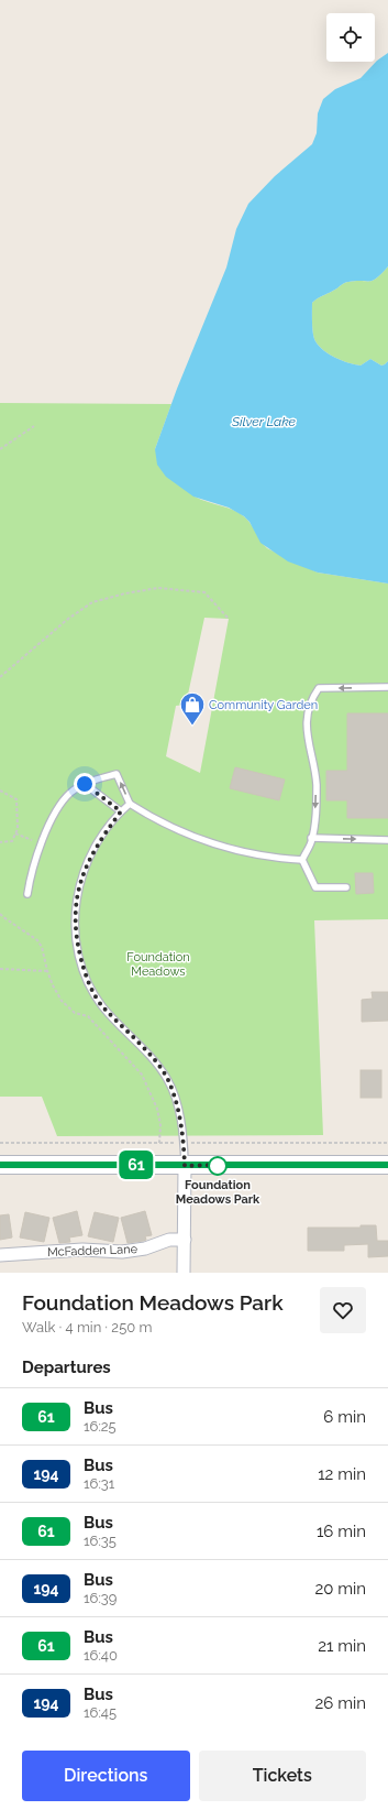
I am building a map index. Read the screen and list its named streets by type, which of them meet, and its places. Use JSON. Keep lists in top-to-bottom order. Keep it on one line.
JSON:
{"streets":{"street":["McFadden Lane"]},"water":["Silver Lake"],"parks":["Foundation Meadows"],"places":{"shop":["Community Garden"],"other":["Foundation Meadows Park"]},"lines":["bus line 61"],"page":{"on_map":"61","heading":[["Foundation Meadows Park","Walk · 4 min · 250 m"],"Departures"],"list":[{"mark":"61","name":"Bus","note":"16:25","value":"6 min"},{"mark":"194","name":"Bus","note":"16:31","value":"12 min"},{"mark":"61","name":"Bus","note":"16:35","value":"16 min"},{"mark":"194","name":"Bus","note":"16:39","value":"20 min"},{"mark":"61","name":"Bus","note":"16:40","value":"21 min"},{"mark":"194","name":"Bus","note":"16:45","value":"26 min"}],"buttons":["Directions","Tickets"]}}
